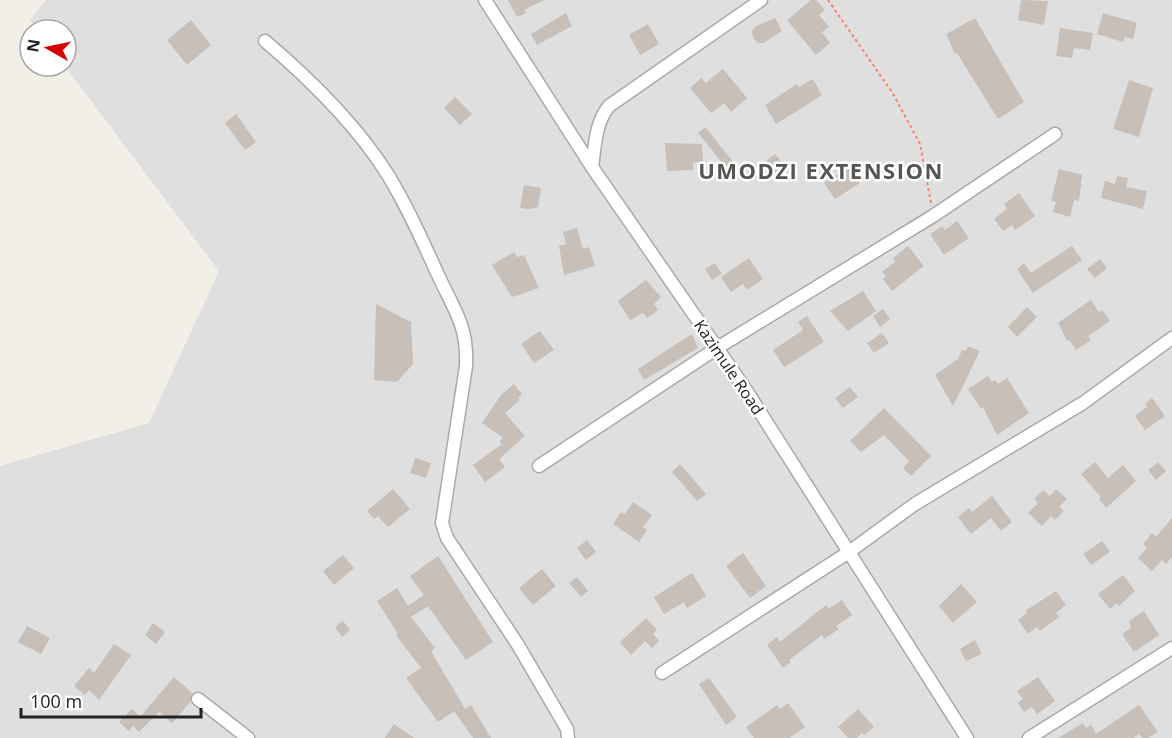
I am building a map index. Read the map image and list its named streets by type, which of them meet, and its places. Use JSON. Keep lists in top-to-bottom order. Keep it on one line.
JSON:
{"streets":{"street":["Kazimule Road"]},"districts":["UMODZI EXTENSION"],"scale_bar":"100 m","north":"left"}
